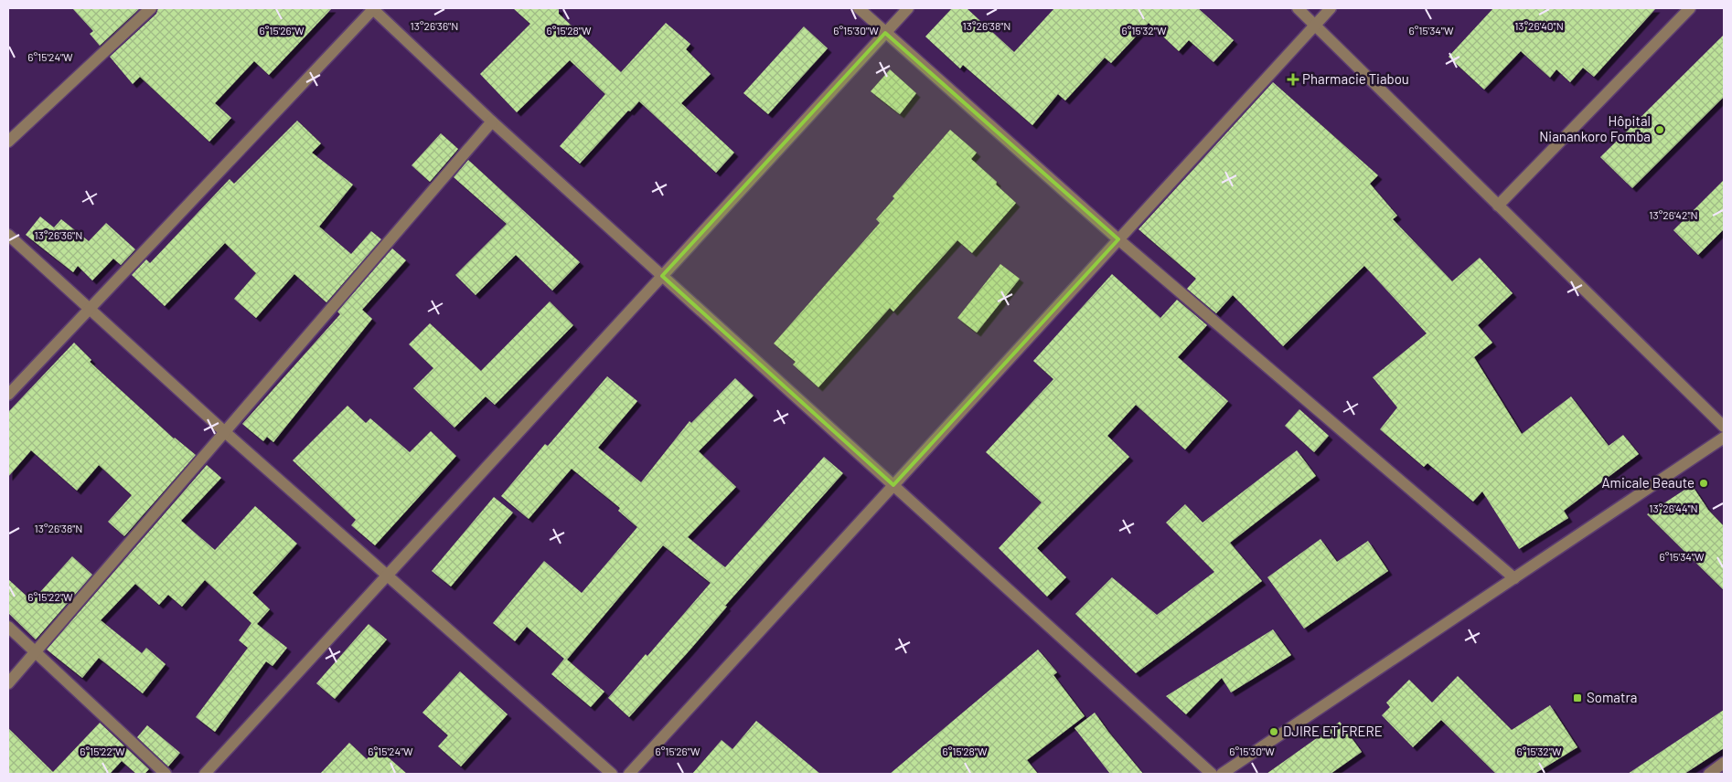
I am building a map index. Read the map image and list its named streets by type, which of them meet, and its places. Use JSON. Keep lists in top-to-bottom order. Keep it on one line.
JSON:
{"places":{"health":["Pharmacie Tiabou"],"other":["Hôpital Nianankoro Fomba","Amicale Beaute","DJIRE ET FRERE"],"transit":["Somatra"]},"coordinates":["13°26'38\"N","13°26'40\"N","13°26'36\"N","6°15'26\"W","6°15'28\"W","6°15'30\"W","6°15'32\"W","6°15'34\"W","6°15'24\"W","13°26'42\"N","13°26'44\"N","6°15'22\"W"]}
